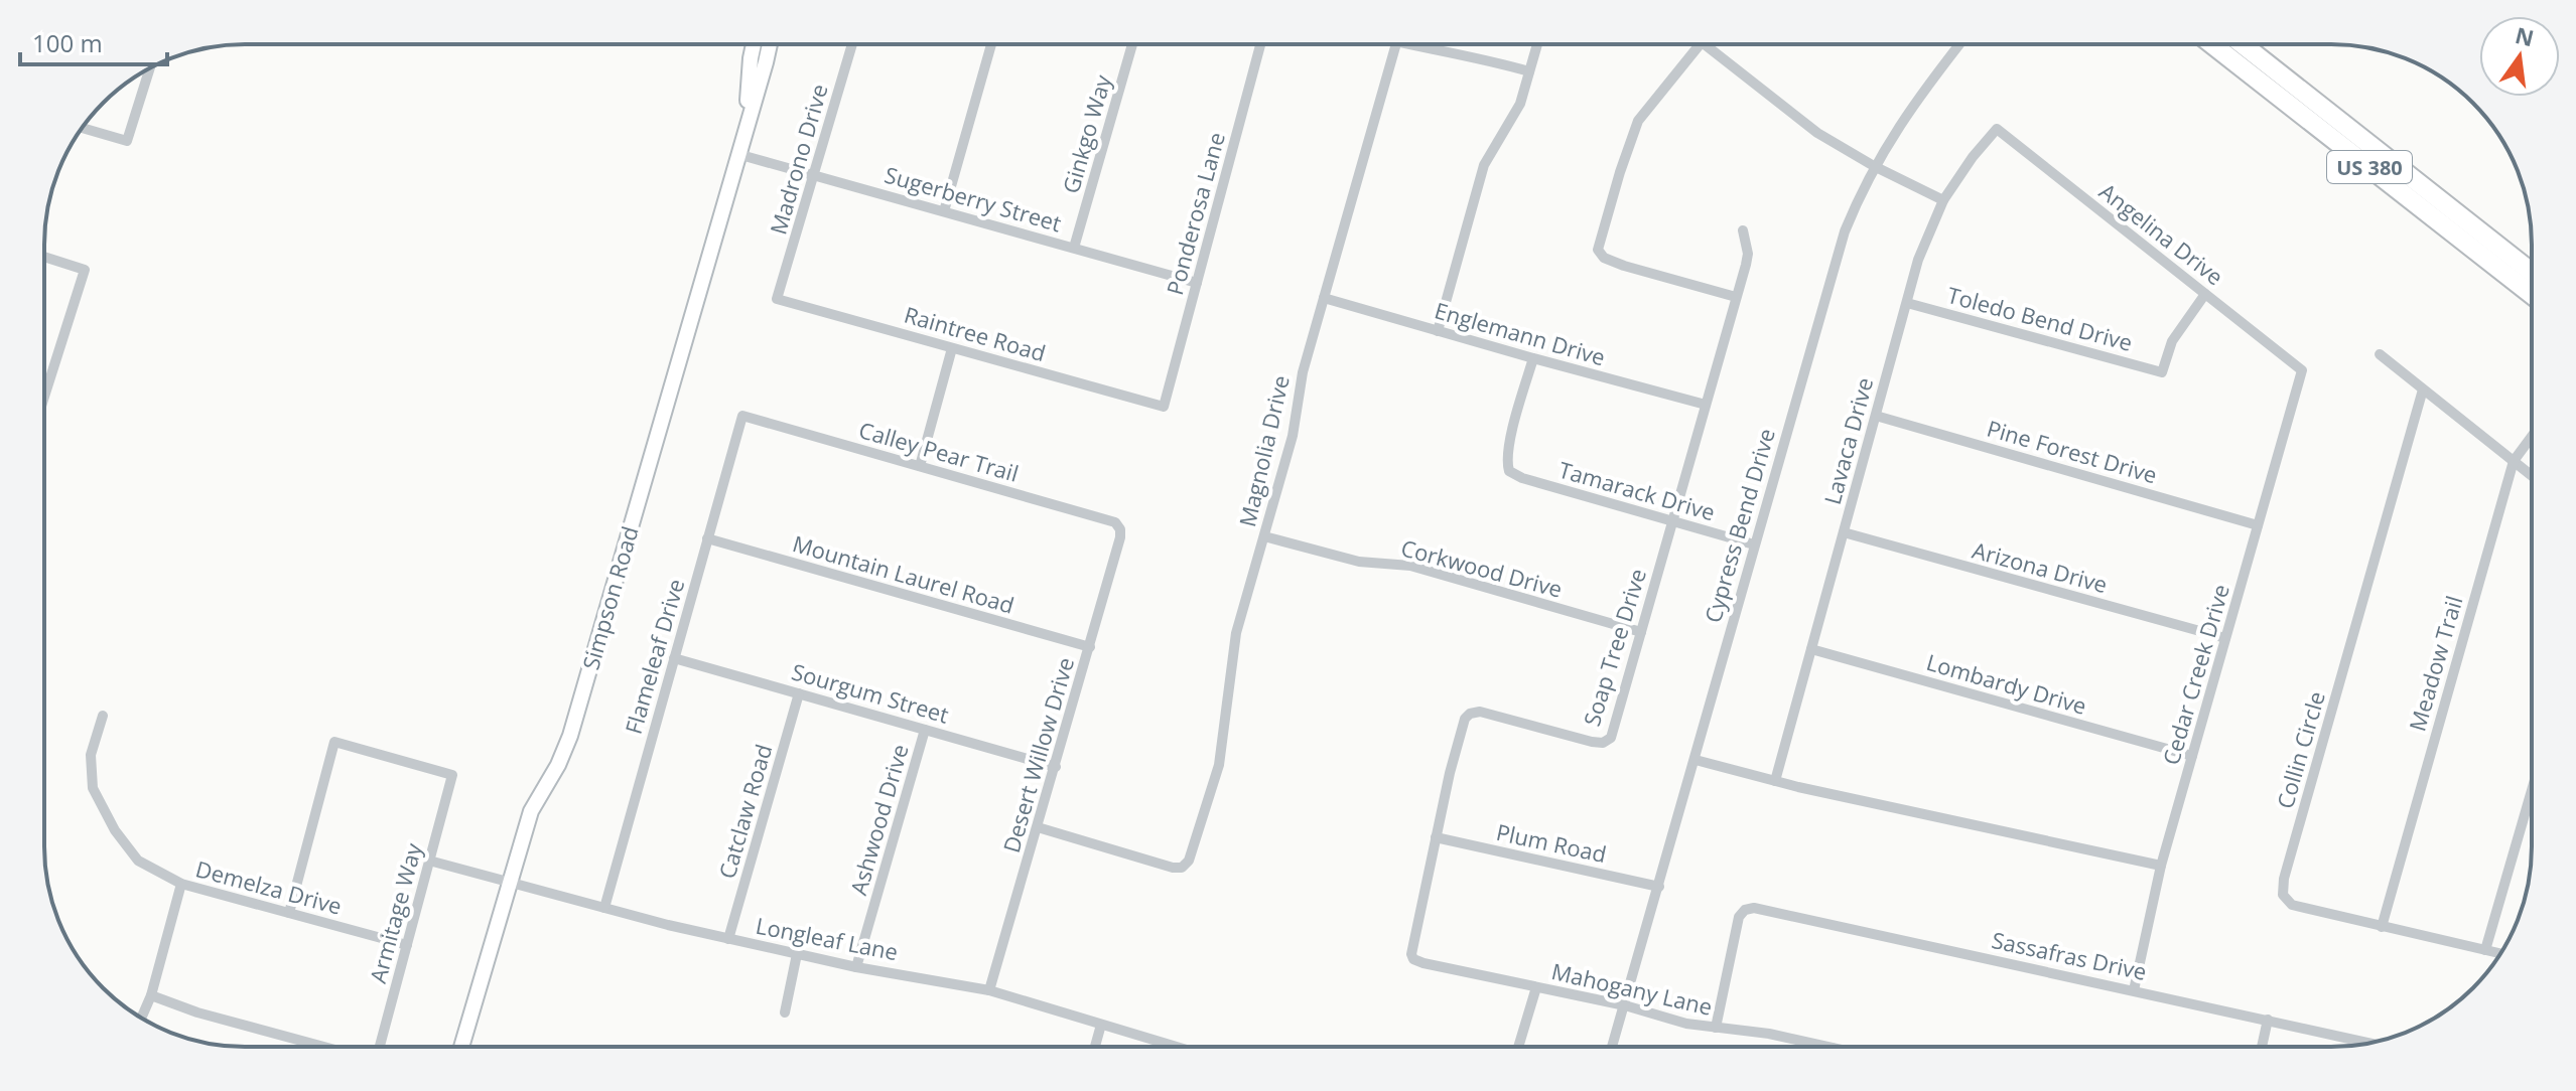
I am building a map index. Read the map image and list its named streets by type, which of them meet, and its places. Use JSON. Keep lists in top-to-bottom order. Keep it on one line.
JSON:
{"streets":{"highway":["US 380"],"street":["Ginkgo Way","Madrono Drive","Sugerberry Street","Ponderosa Lane","Angelina Drive","Toledo Bend Drive","Raintree Road","Englemann Drive","Lavaca Drive","Calley Pear Trail","Magnolia Drive","Pine Forest Drive","Tamarack Drive","Cypress Bend Drive","Arizona Drive","Corkwood Drive","Mountain Laurel Road","Simpson Road","Soap Tree Drive","Flameleaf Drive","Meadow Trail","Cedar Creek Drive","Lombardy Drive","Sourgum Street","Collin Circle","Desert Willow Drive","Catclaw Road","Ashwood Drive","Plum Road","Demelza Drive","Armitage Way","Longleaf Lane","Sassafras Drive","Mahogany Lane"]},"crossings":[["Ginkgo Way","Sugerberry Street"],["Madrono Drive","Sugerberry Street"],["Madrono Drive","Raintree Road"],["Sugerberry Street","Ponderosa Lane"],["Sugerberry Street","Simpson Road"],["Ponderosa Lane","Raintree Road"],["Angelina Drive","Toledo Bend Drive"],["Angelina Drive","Lavaca Drive"],["Angelina Drive","Cedar Creek Drive"],["Toledo Bend Drive","Lavaca Drive"],["Englemann Drive","Magnolia Drive"],["Englemann Drive","Tamarack Drive"],["Englemann Drive","Soap Tree Drive"],["Lavaca Drive","Pine Forest Drive"],["Lavaca Drive","Arizona Drive"],["Lavaca Drive","Lombardy Drive"],["Calley Pear Trail","Flameleaf Drive"],["Calley Pear Trail","Desert Willow Drive"],["Magnolia Drive","Corkwood Drive"],["Magnolia Drive","Desert Willow Drive"],["Pine Forest Drive","Cedar Creek Drive"],["Tamarack Drive","Cypress Bend Drive"],["Tamarack Drive","Soap Tree Drive"],["Cypress Bend Drive","Plum Road"],["Cypress Bend Drive","Mahogany Lane"],["Arizona Drive","Cedar Creek Drive"],["Corkwood Drive","Soap Tree Drive"],["Mountain Laurel Road","Flameleaf Drive"],["Mountain Laurel Road","Desert Willow Drive"],["Simpson Road","Longleaf Lane"],["Soap Tree Drive","Plum Road"],["Soap Tree Drive","Mahogany Lane"],["Flameleaf Drive","Sourgum Street"],["Flameleaf Drive","Longleaf Lane"],["Meadow Trail","Collin Circle"],["Cedar Creek Drive","Lombardy Drive"],["Cedar Creek Drive","Sassafras Drive"],["Sourgum Street","Desert Willow Drive"],["Sourgum Street","Catclaw Road"],["Sourgum Street","Ashwood Drive"],["Desert Willow Drive","Longleaf Lane"],["Catclaw Road","Longleaf Lane"],["Ashwood Drive","Longleaf Lane"],["Demelza Drive","Armitage Way"],["Armitage Way","Longleaf Lane"],["Sassafras Drive","Mahogany Lane"]],"scale_bar":"100 m","north":"top"}
